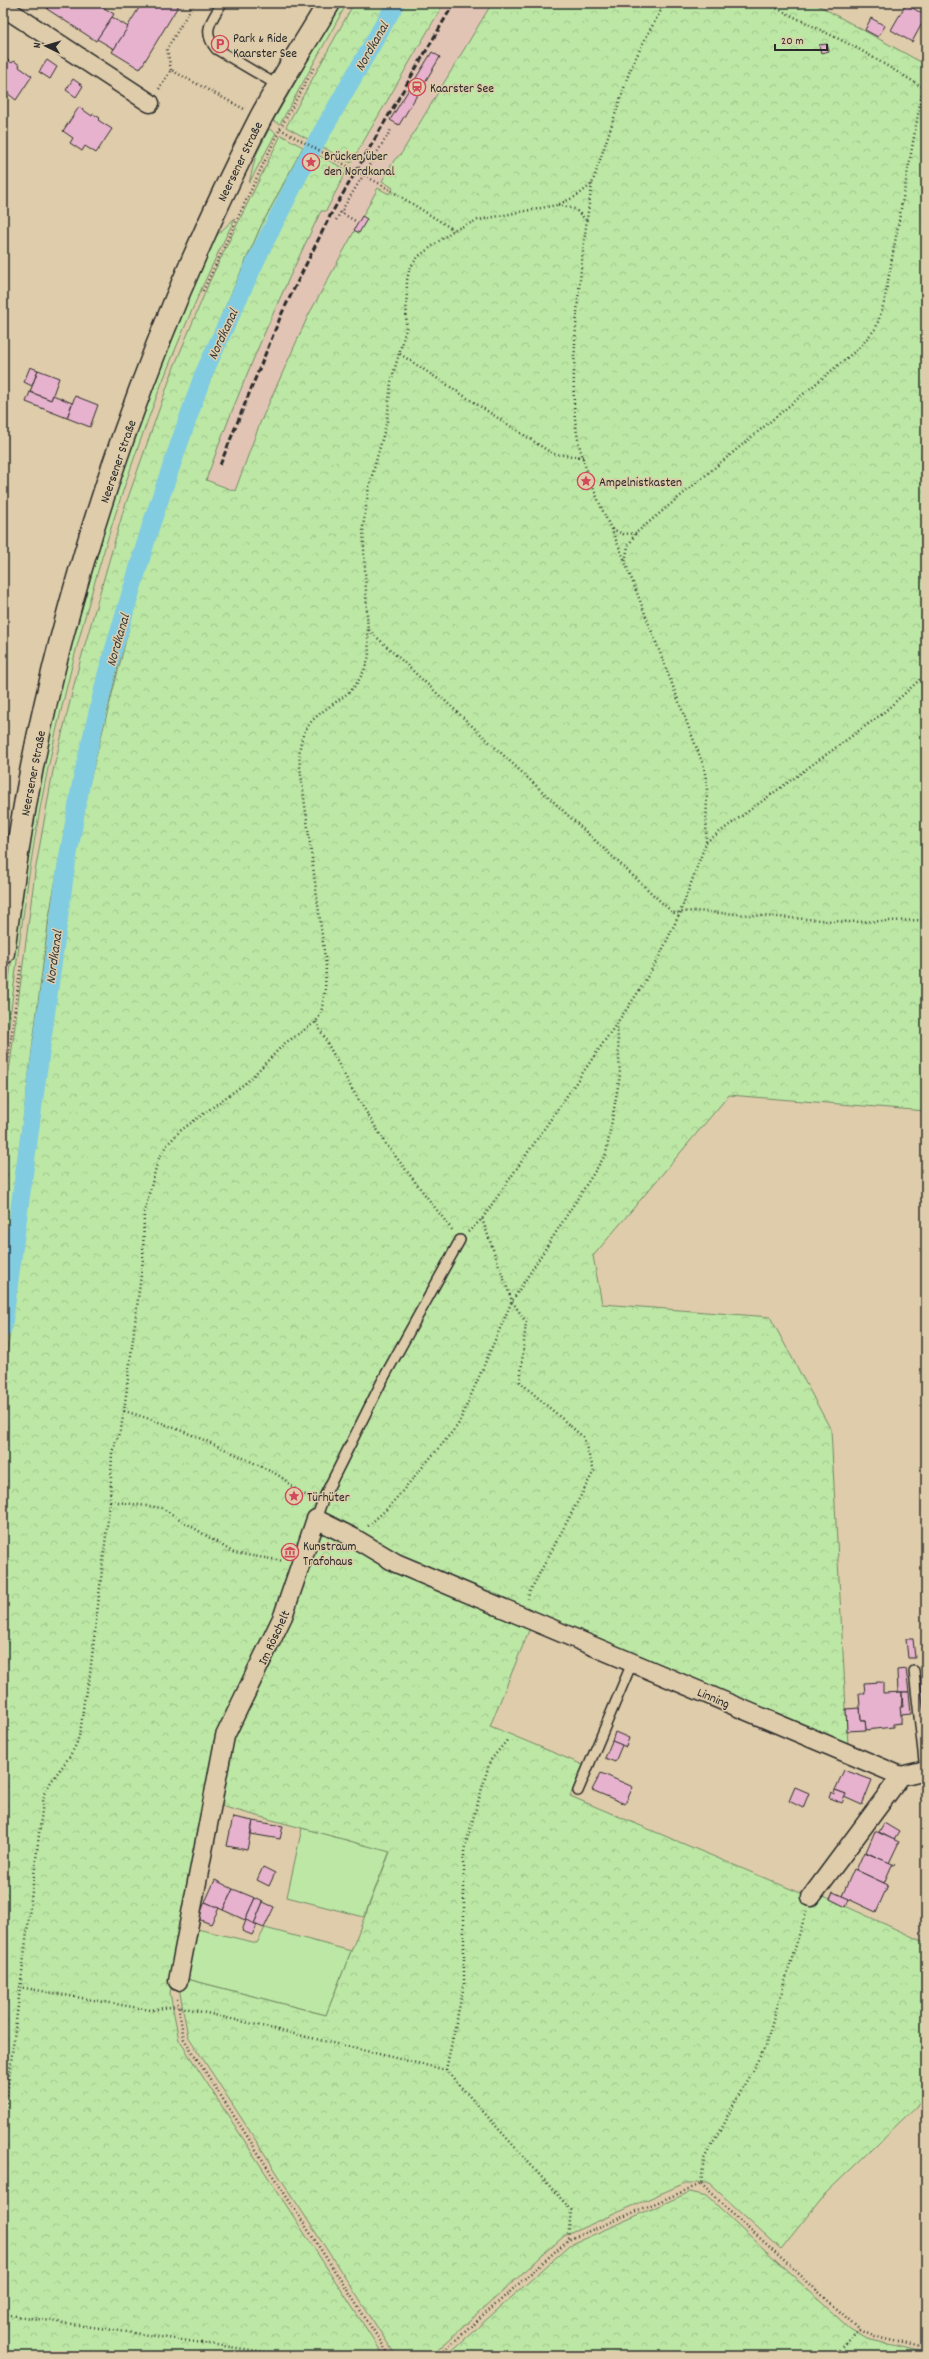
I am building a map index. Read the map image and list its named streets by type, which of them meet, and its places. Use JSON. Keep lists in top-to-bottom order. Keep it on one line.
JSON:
{"streets":{"main road":["Neersener Straße"],"street":["Im Röschelt","Linning"]},"water":["Nordkanal"],"places":{"parking":["Park & Ride Kaarster See"],"station":["Kaarster See"],"place":["Brücken über den Nordkanal","Ampelnistkasten","Türhüter"],"museum":["Kunstraum Trafohaus"]},"scale_bar":"20 m","north":"left"}
